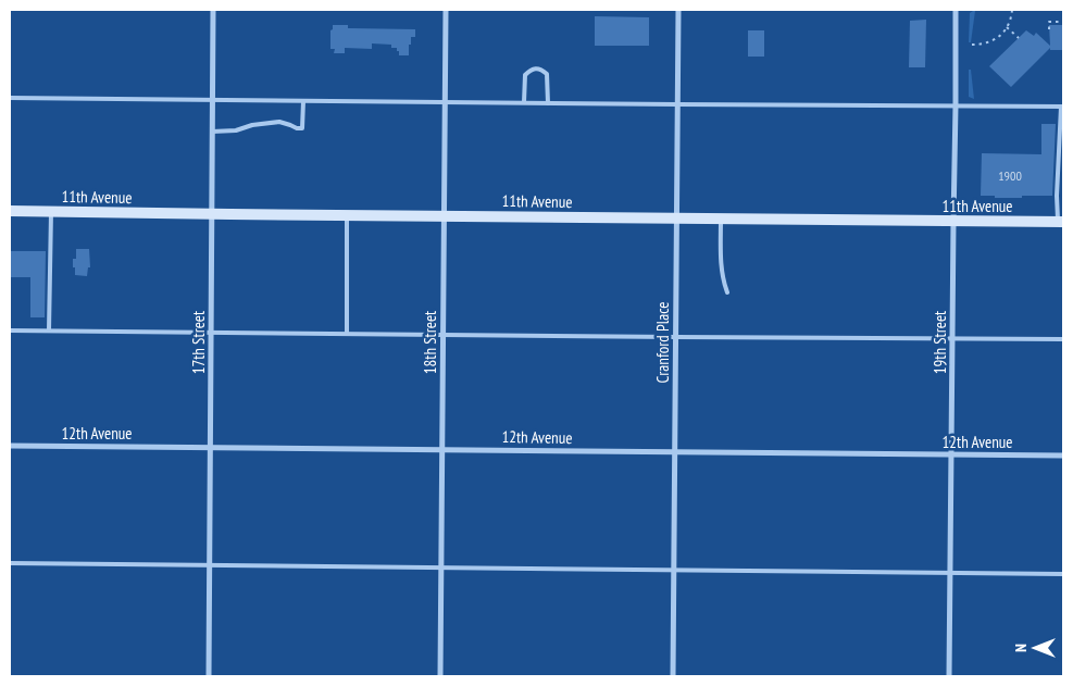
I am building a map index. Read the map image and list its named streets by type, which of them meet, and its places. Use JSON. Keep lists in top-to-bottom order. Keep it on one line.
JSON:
{"streets":{"main road":["11th Avenue"],"street":["17th Street","18th Street","Cranford Place","19th Street","12th Avenue"]},"crossings":[["11th Avenue","17th Street"],["11th Avenue","18th Street"],["11th Avenue","Cranford Place"],["11th Avenue","19th Street"],["17th Street","12th Avenue"],["18th Street","12th Avenue"],["Cranford Place","12th Avenue"],["19th Street","12th Avenue"]],"house_numbers":["1900"],"north":"left"}
